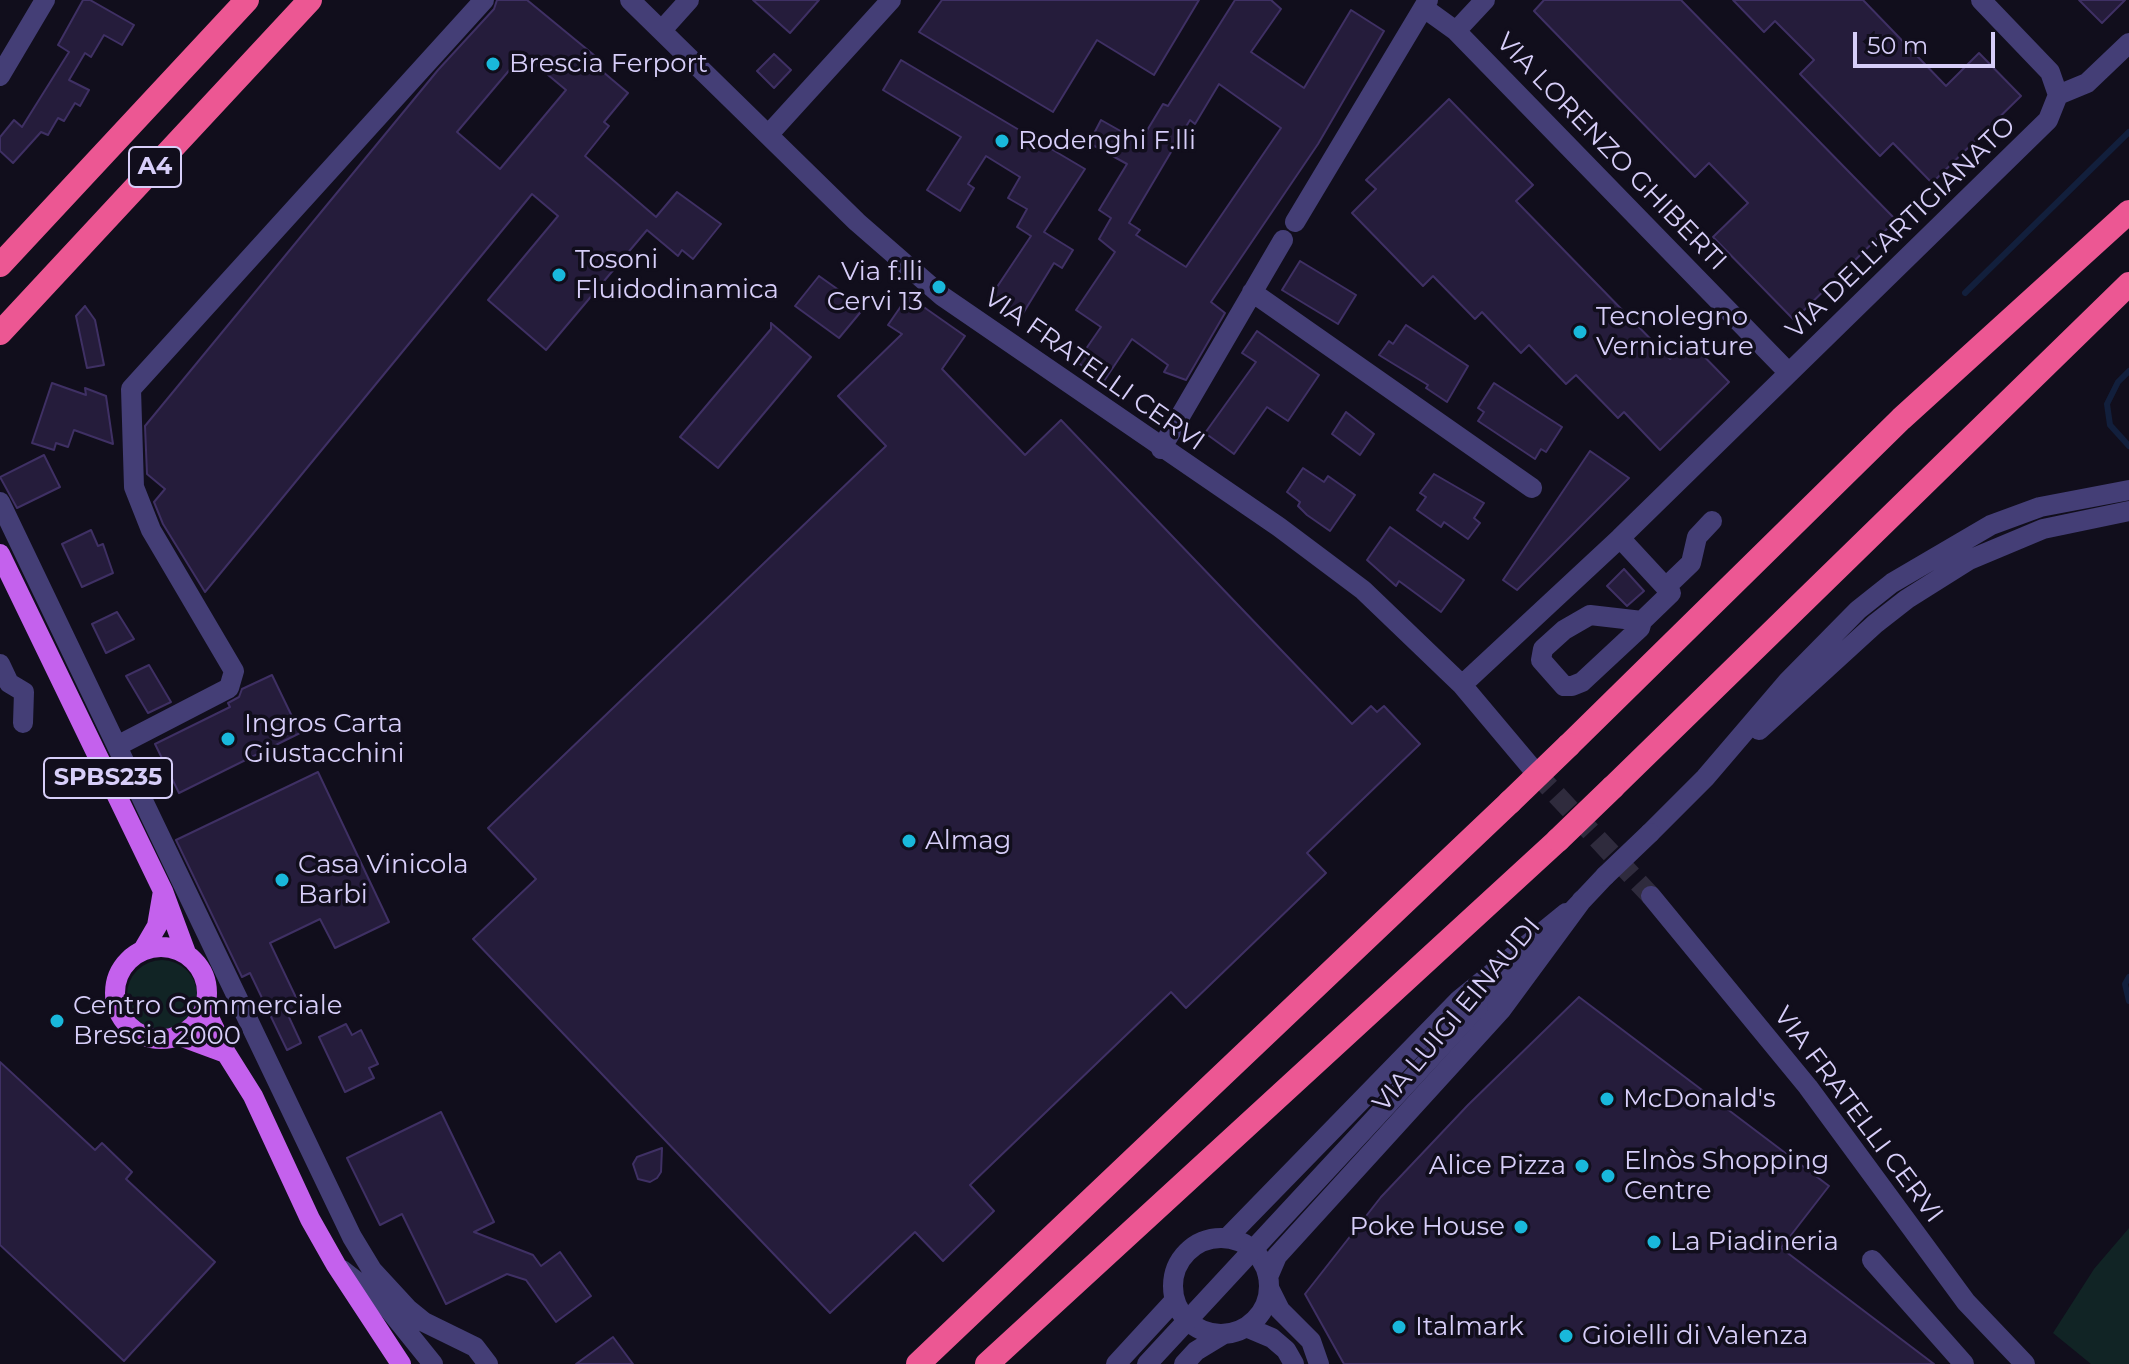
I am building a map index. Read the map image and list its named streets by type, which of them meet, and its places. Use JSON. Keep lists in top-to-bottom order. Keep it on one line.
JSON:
{"streets":{"highway":["A4"],"main road":["SPBS235"],"street":["VIA LORENZO GHIBERTI","VIA DELL'ARTIGIANATO","VIA FRATELLI CERVI","VIA LUIGI EINAUDI"]},"crossings":[["VIA LORENZO GHIBERTI","VIA DELL'ARTIGIANATO"],["VIA DELL'ARTIGIANATO","VIA FRATELLI CERVI"]],"places":["Brescia Ferport","Rodenghi F.lli","Tosoni Fluidodinamica","Via f.lli Cervi 13","Tecnolegno Verniciature","Ingros Carta Giustacchini","Almag","Casa Vinicola Barbi","Centro Commerciale Brescia 2000","McDonald's","Alice Pizza","Elnòs Shopping Centre","Poke House","La Piadineria","Italmark","Gioielli di Valenza"],"scale_bar":"50 m"}
